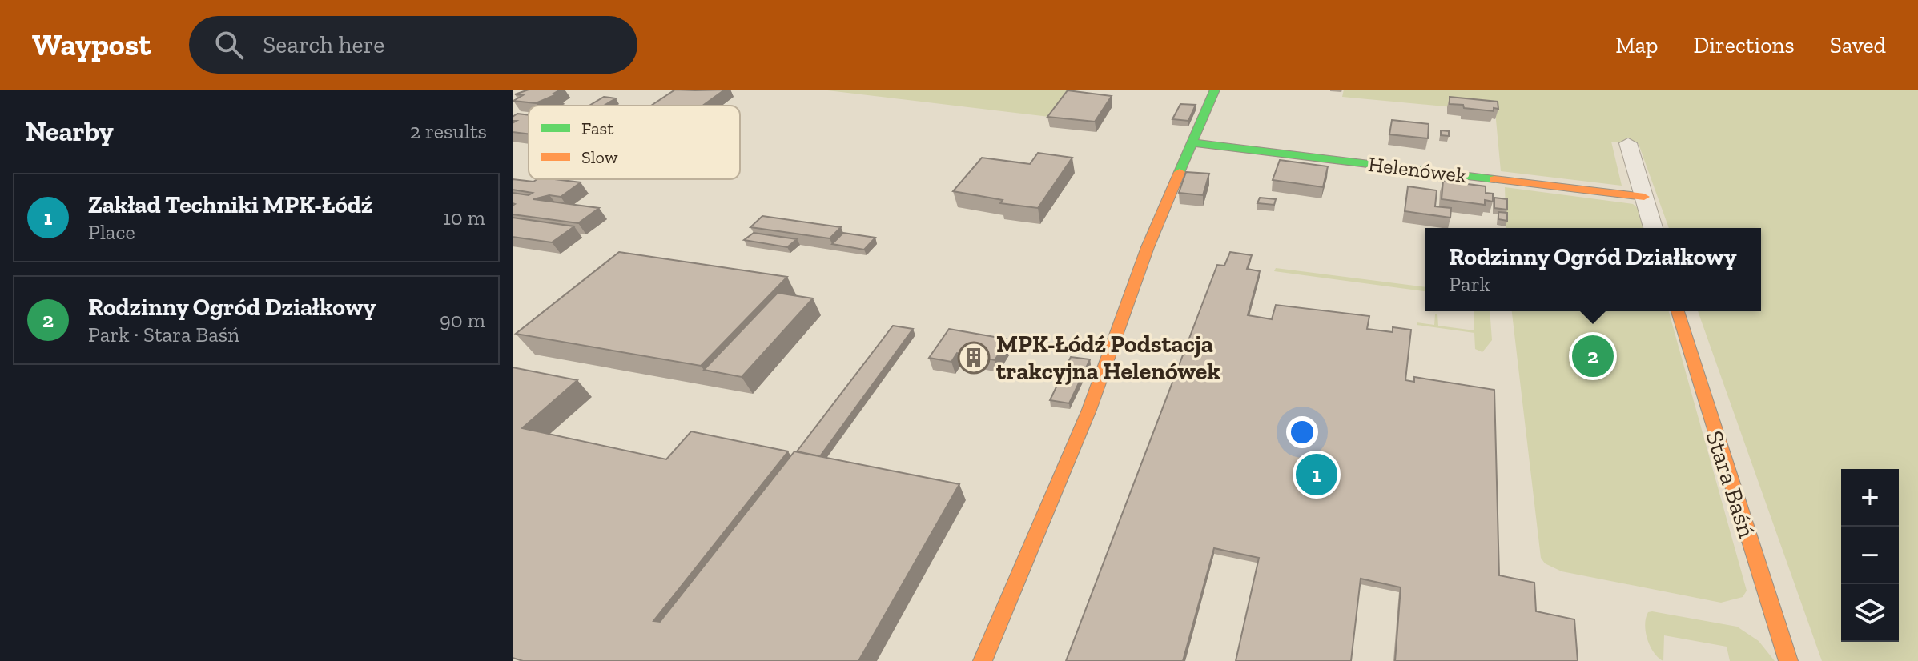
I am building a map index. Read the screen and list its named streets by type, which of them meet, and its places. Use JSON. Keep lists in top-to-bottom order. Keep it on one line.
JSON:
{"streets":{"street":["Helenówek","Stara Baśń"]},"places":{"building":["MPK-Łódź Podstacja trakcyjna Helenówek"]},"legend":["Fast","Slow"],"page":{"header":"Waypost","search":"Search here","nav":["Map","Directions","Saved"],"heading":["Nearby","2 results"],"list":[{"mark":"1","name":"Zakład Techniki MPK-Łódź","note":"Place","value":"10 m"},{"mark":"2","name":"Rodzinny Ogród Działkowy","note":"Park · Stara Baśń","value":"90 m"}],"popup":["Rodzinny Ogród Działkowy","Park"],"pins":["2","1"],"map_buttons":["+","−"]}}
